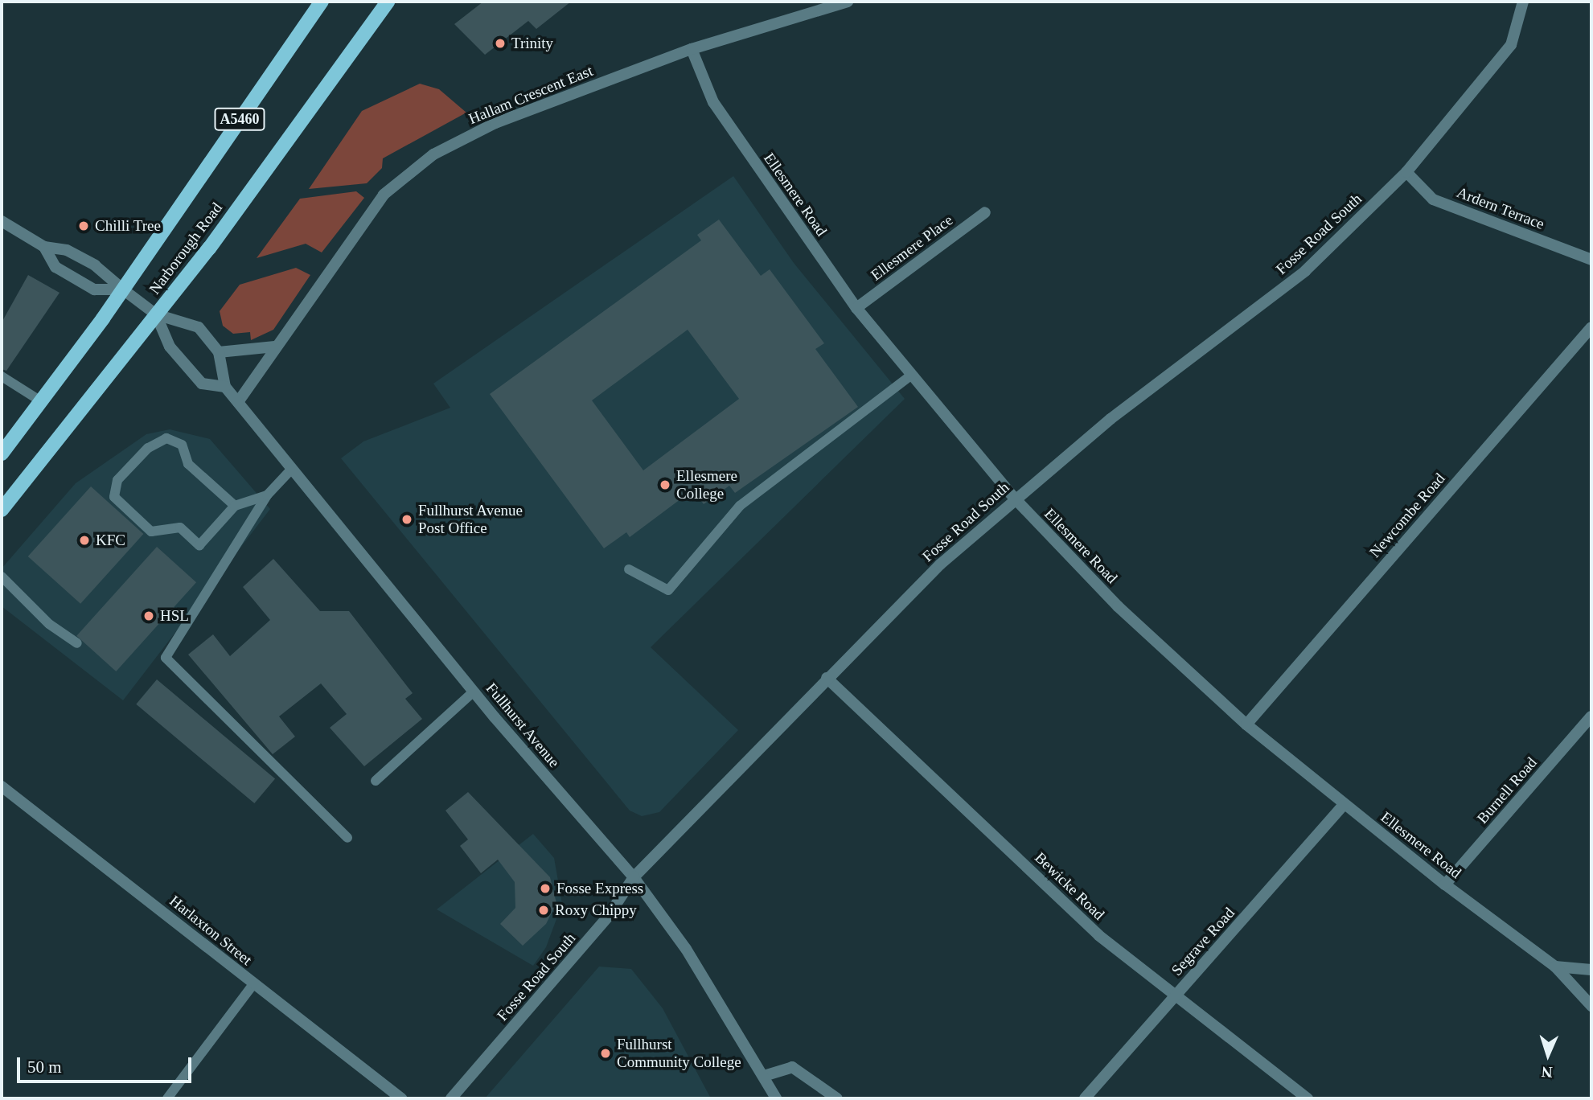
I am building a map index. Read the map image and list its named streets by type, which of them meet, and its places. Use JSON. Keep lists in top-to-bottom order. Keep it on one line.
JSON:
{"streets":{"main road":["A5460","Narborough Road"],"street":["Hallam Crescent East","Ellesmere Road","Ardern Terrace","Fosse Road South","Ellesmere Place","Newcombe Road","Fullhurst Avenue","Burnell Road","Bewicke Road","Harlaxton Street","Segrave Road"]},"crossings":[["Hallam Crescent East","Ellesmere Road"],["Hallam Crescent East","Fullhurst Avenue"],["Ellesmere Road","Fosse Road South"],["Ellesmere Road","Ellesmere Place"],["Ellesmere Road","Newcombe Road"],["Ellesmere Road","Burnell Road"],["Ellesmere Road","Segrave Road"],["Ardern Terrace","Fosse Road South"],["Fosse Road South","Fullhurst Avenue"],["Fosse Road South","Bewicke Road"],["Narborough Road","Fullhurst Avenue"],["Bewicke Road","Segrave Road"]],"places":["Trinity","Chilli Tree","Ellesmere College","Fullhurst Avenue Post Office","KFC","HSL","Fosse Express","Roxy Chippy","Fullhurst Community College"],"scale_bar":"50 m","north":"bottom"}
